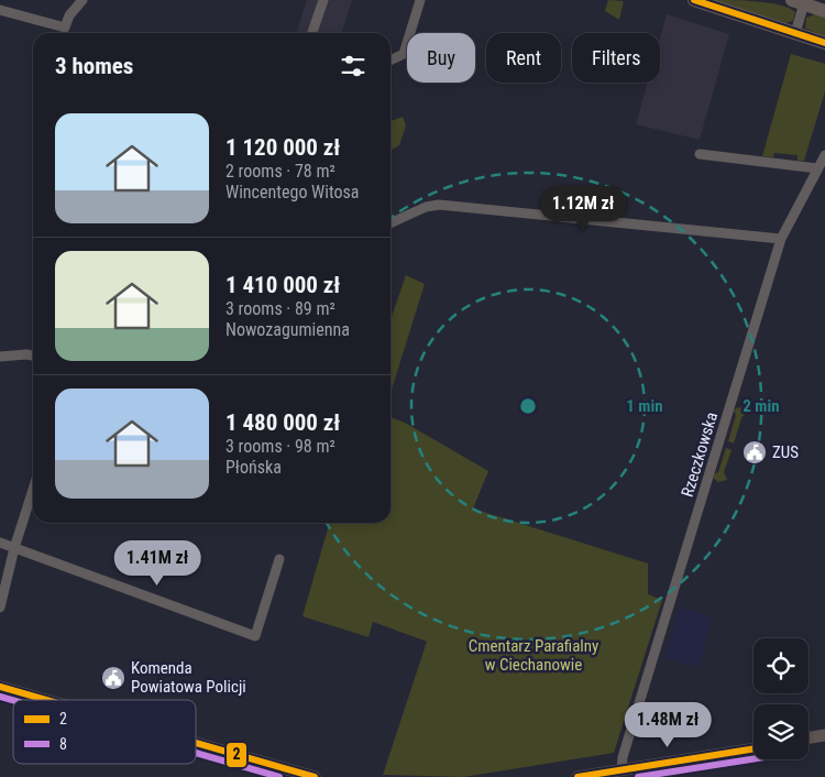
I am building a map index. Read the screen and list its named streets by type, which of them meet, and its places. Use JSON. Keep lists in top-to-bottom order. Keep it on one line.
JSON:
{"streets":{"street":["Rzeczkowska"]},"parks":["Cmentarz Parafialny w Ciechanowie"],"places":{"public building":["ZUS","Komenda Powiatowa Policji"]},"lines":["transit line 2","transit line 8"],"legend":["2","8"],"page":{"chip":["Buy","Rent","Filters"],"heading":"3 homes","list":[{"name":"1 120 000 zł","note":"2 rooms · 78 m² · Wincentego Witosa"},{"name":"1 410 000 zł","note":"3 rooms · 89 m² · Nowozagumienna"},{"name":"1 480 000 zł","note":"3 rooms · 98 m² · Płońska"}],"price":["1.12M zł","1.41M zł","1.48M zł"]},"rings":["1 min","2 min"]}
